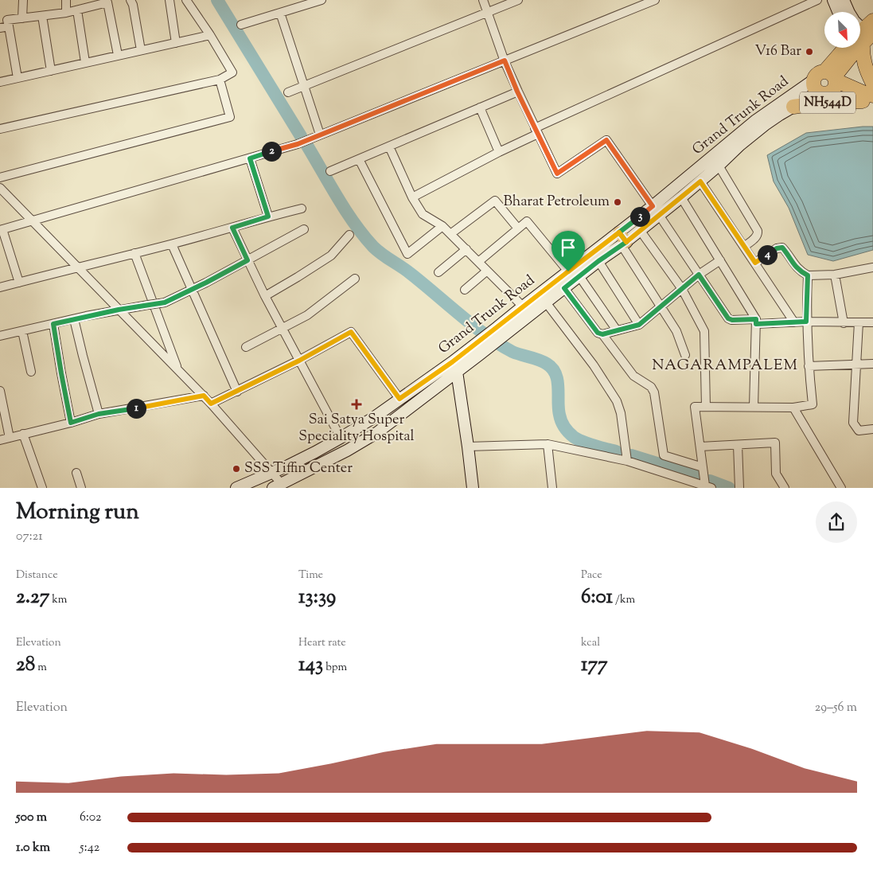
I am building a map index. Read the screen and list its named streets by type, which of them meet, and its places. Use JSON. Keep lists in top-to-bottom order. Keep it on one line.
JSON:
{"streets":{"highway":["NH544D"],"main road":["Grand Trunk Road"]},"crossings":[["NH544D","Grand Trunk Road"]],"districts":["NAGARAMPALEM"],"places":{"other":["V16 Bar","Bharat Petroleum","SSS Tiffin Center"],"health":["Sai Satya Super Speciality Hospital"]},"north":"bottom right","page":{"pins":["2","3","4","1"],"heading":["Morning run","07:21"],"stats":[["Distance","2.27 km"],["Time","13:39"],["Pace","6:01 /km"],["Elevation","28 m"],["Heart rate","143 bpm"],["kcal","177"]],"chart":["Elevation","29–56 m"],"list":[{"name":"500 m","note":"6:02"},{"name":"1.0 km","note":"5:42"}]}}
